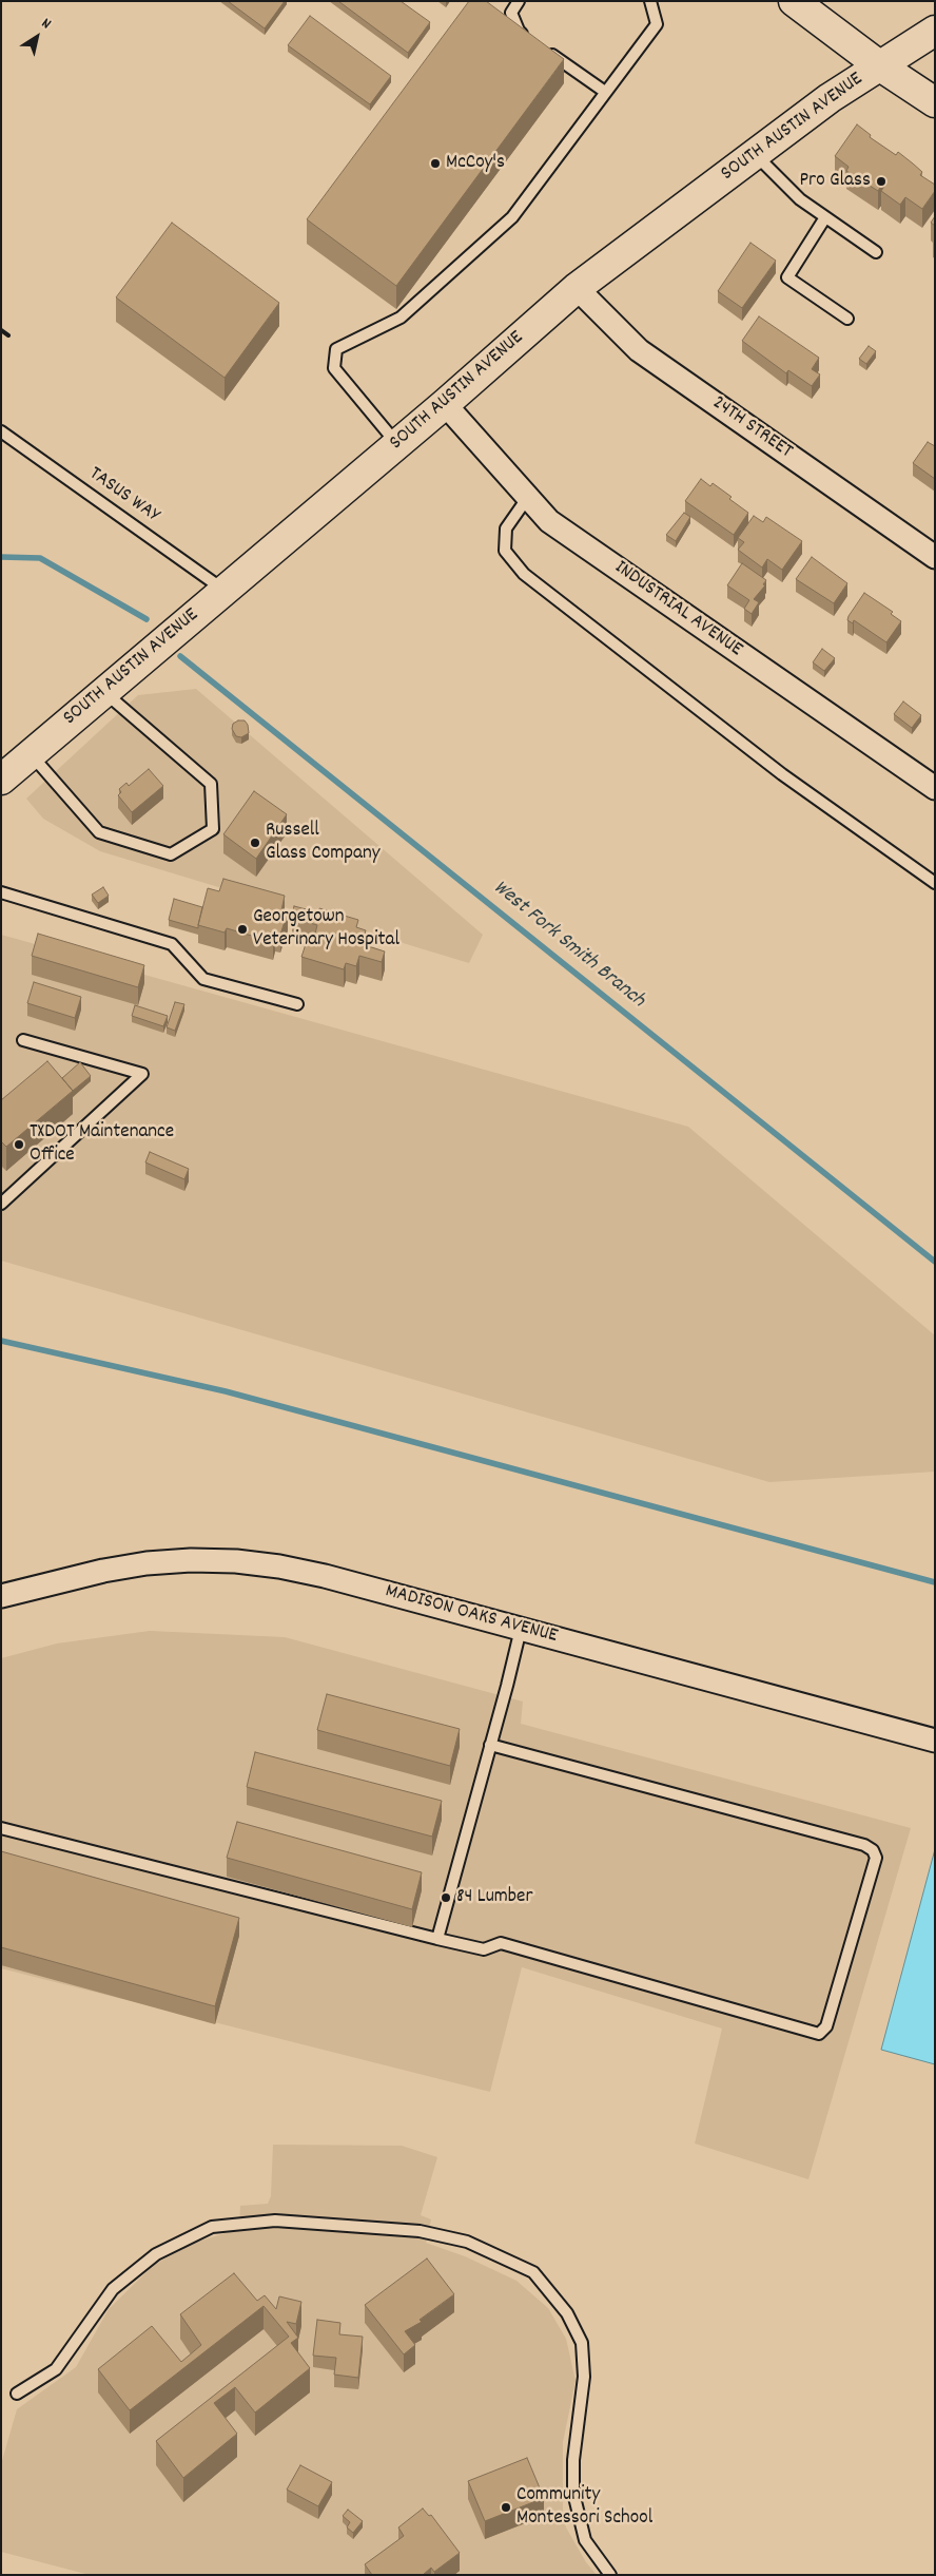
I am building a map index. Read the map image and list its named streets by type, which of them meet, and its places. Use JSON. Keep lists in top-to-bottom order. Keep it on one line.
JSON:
{"streets":{"main road":["SOUTH AUSTIN AVENUE"],"street":["24TH STREET","INDUSTRIAL AVENUE","MADISON OAKS AVENUE"],"lane":["TASUS WAY"]},"crossings":[["SOUTH AUSTIN AVENUE","24TH STREET"],["SOUTH AUSTIN AVENUE","TASUS WAY"],["SOUTH AUSTIN AVENUE","INDUSTRIAL AVENUE"]],"water":["West Fork Smith Branch"],"places":["McCoy's","Pro Glass","Russell Glass Company","Georgetown Veterinary Hospital","TXDOT Maintenance Office","84 Lumber","Community Montessori School"],"north":"top right"}
